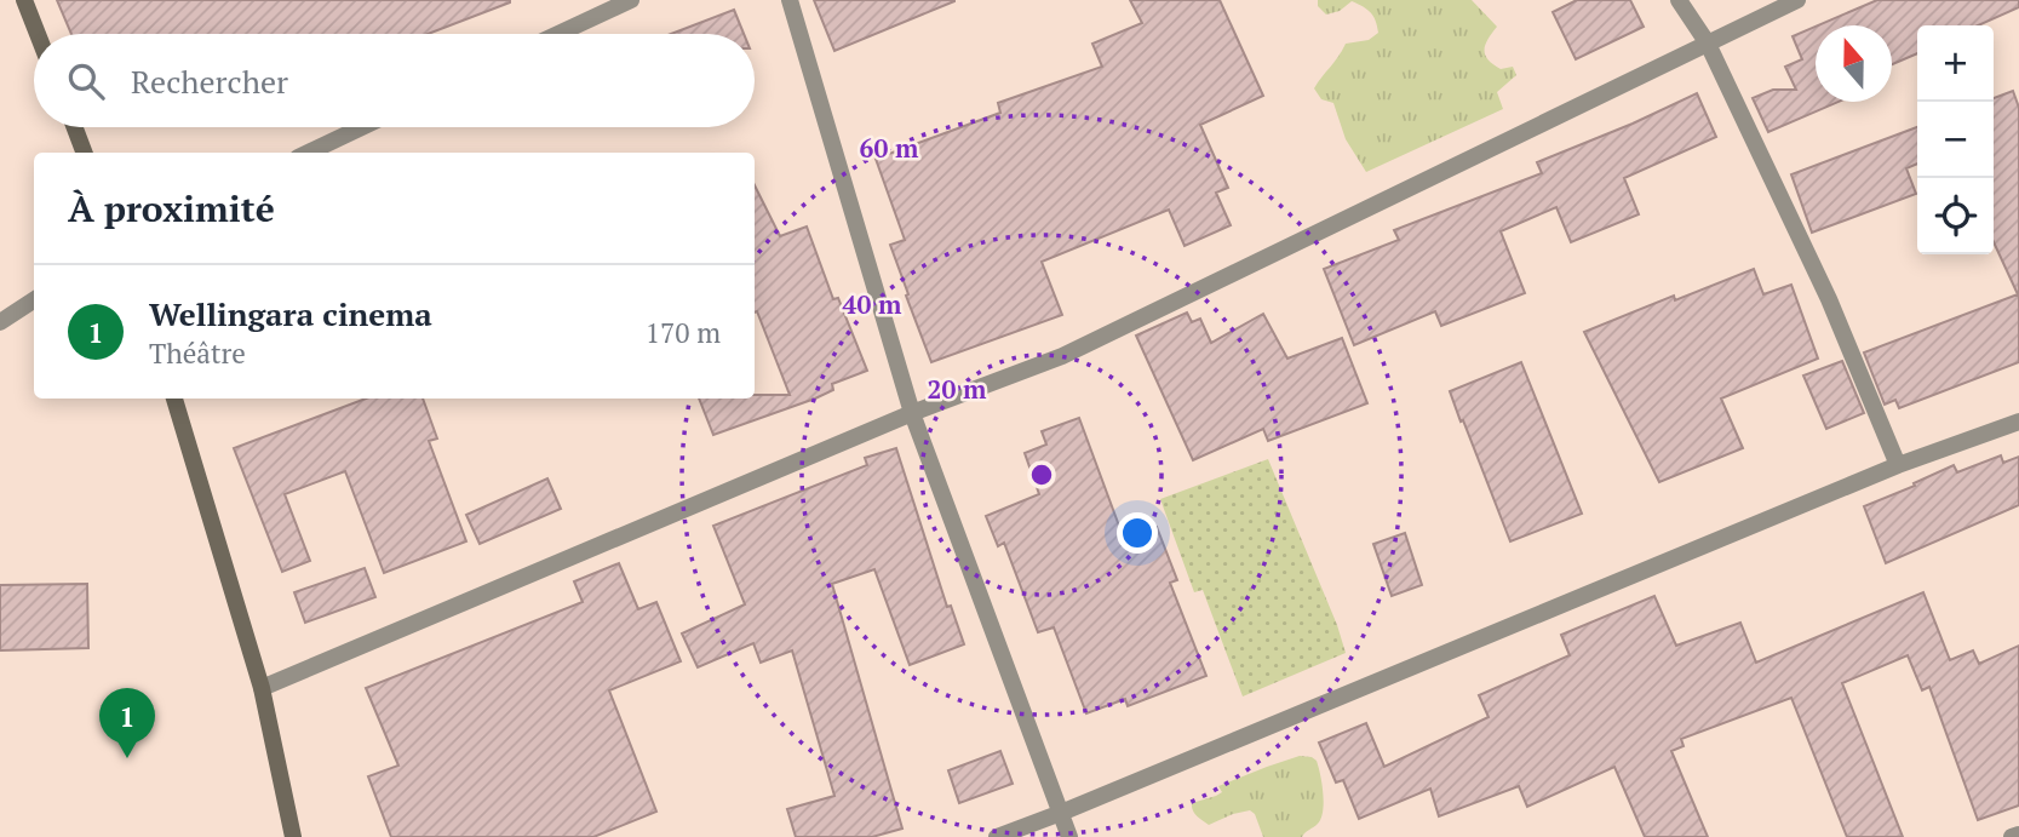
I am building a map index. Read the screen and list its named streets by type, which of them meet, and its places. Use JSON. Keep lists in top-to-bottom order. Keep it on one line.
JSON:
{"north":"top","page":{"map_buttons":["+","−"],"search":"Rechercher","heading":"À proximité","list":[{"mark":"1","name":"Wellingara cinema","note":"Théâtre","value":"170 m"}],"pins":"1"},"rings":["60 m","40 m","20 m"]}
